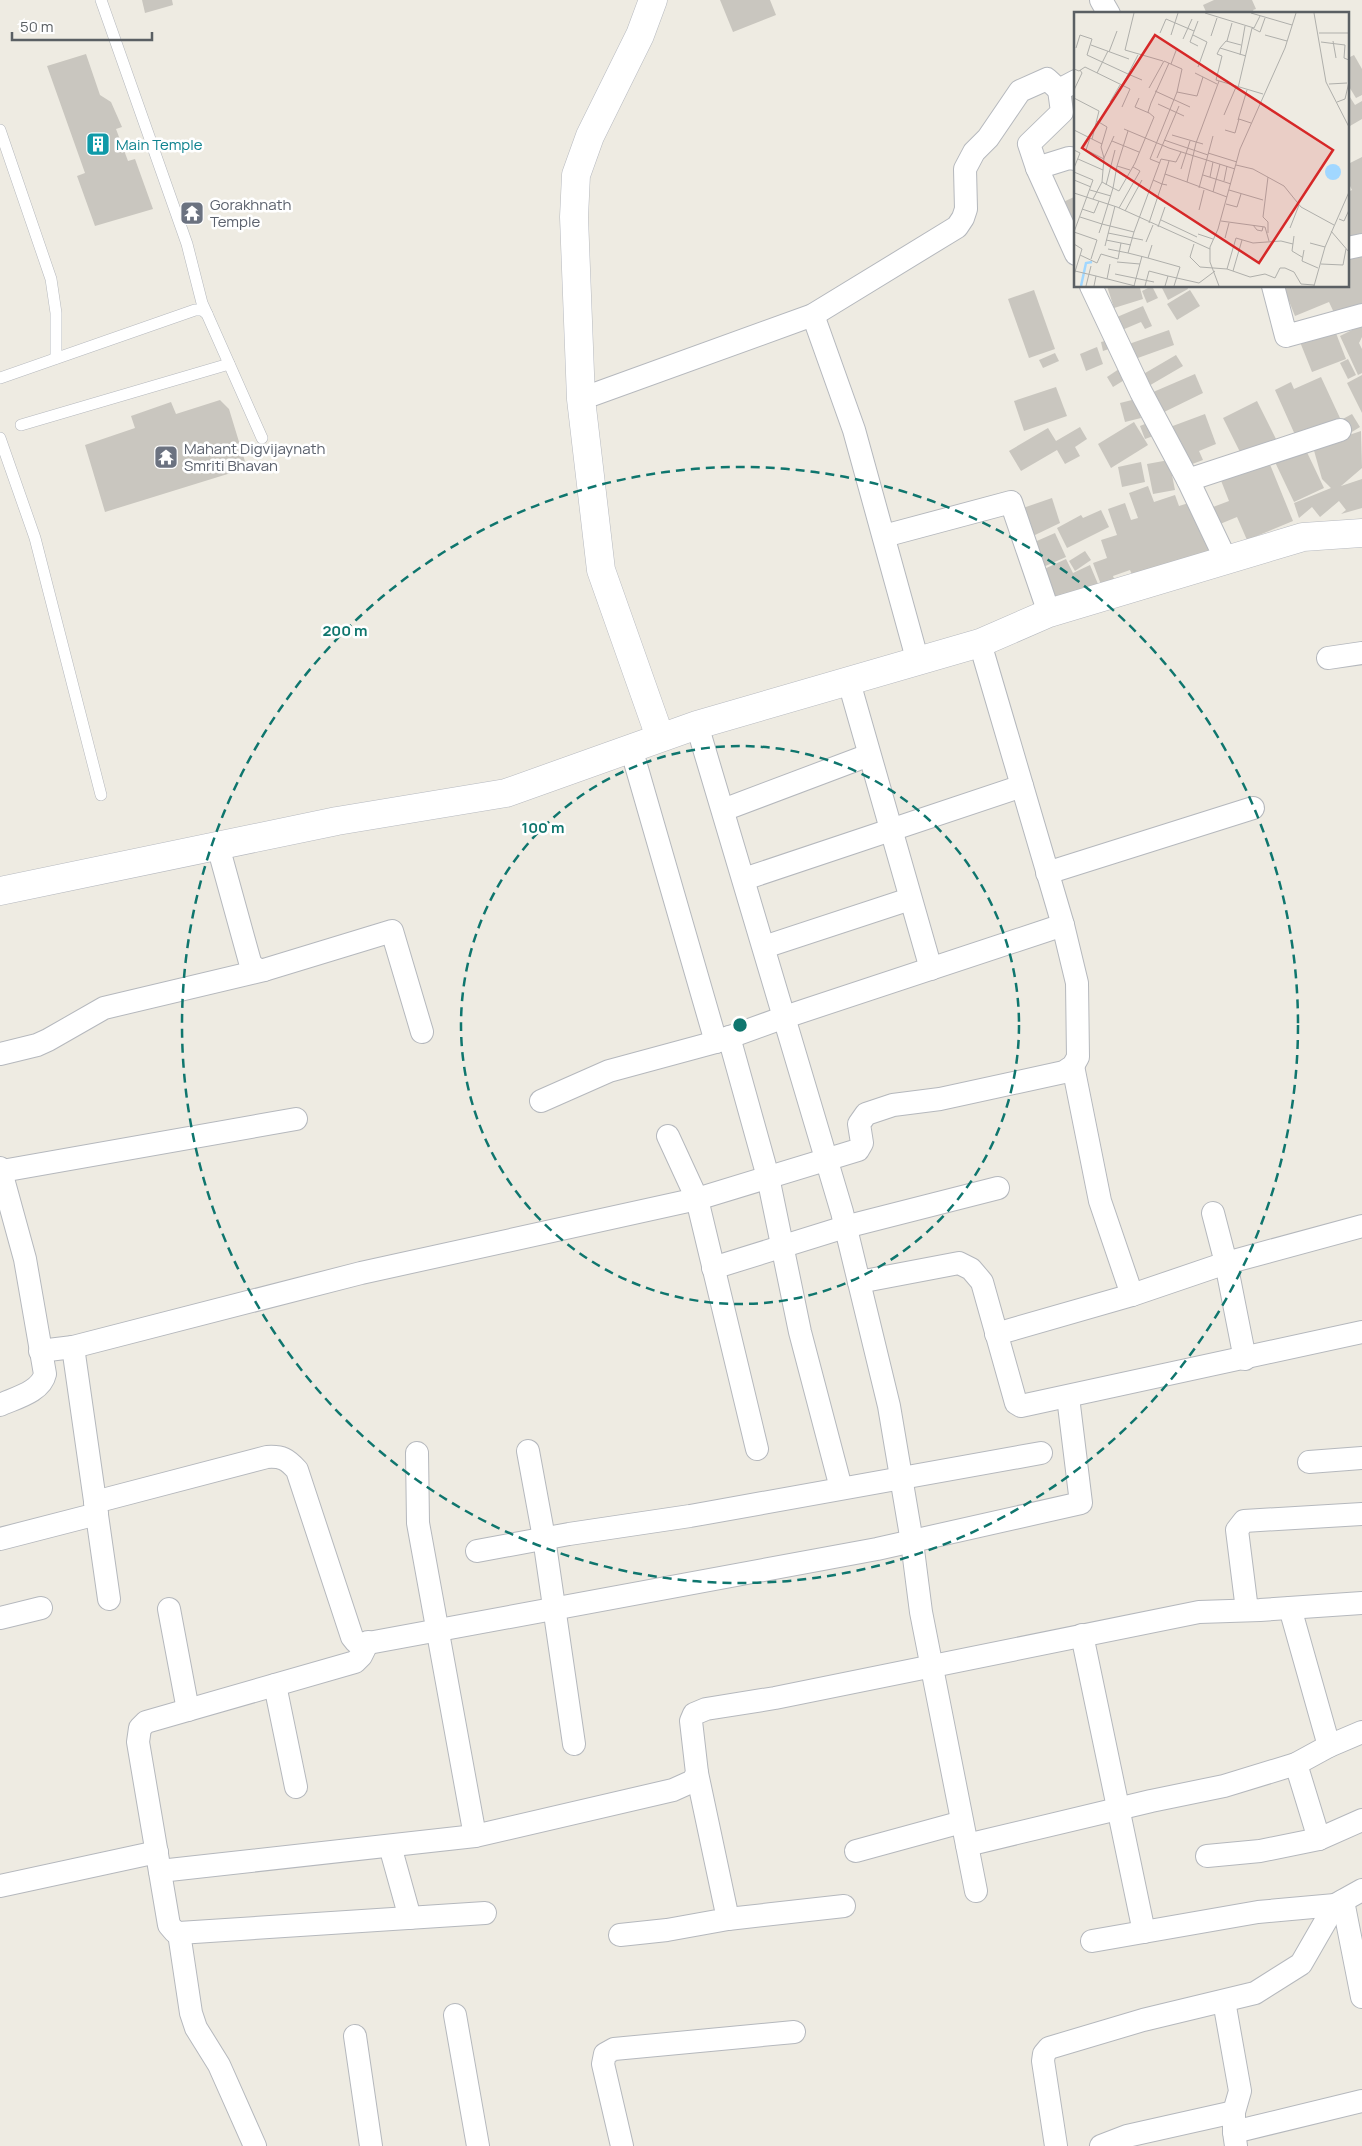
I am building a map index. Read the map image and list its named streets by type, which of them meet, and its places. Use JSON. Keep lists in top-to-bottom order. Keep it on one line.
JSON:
{"places":{"building":["Main Temple"],"temple":["Gorakhnath Temple","Mahant Digvijaynath Smriti Bhavan"]},"scale_bar":"50 m","rings":["200 m","100 m"]}
